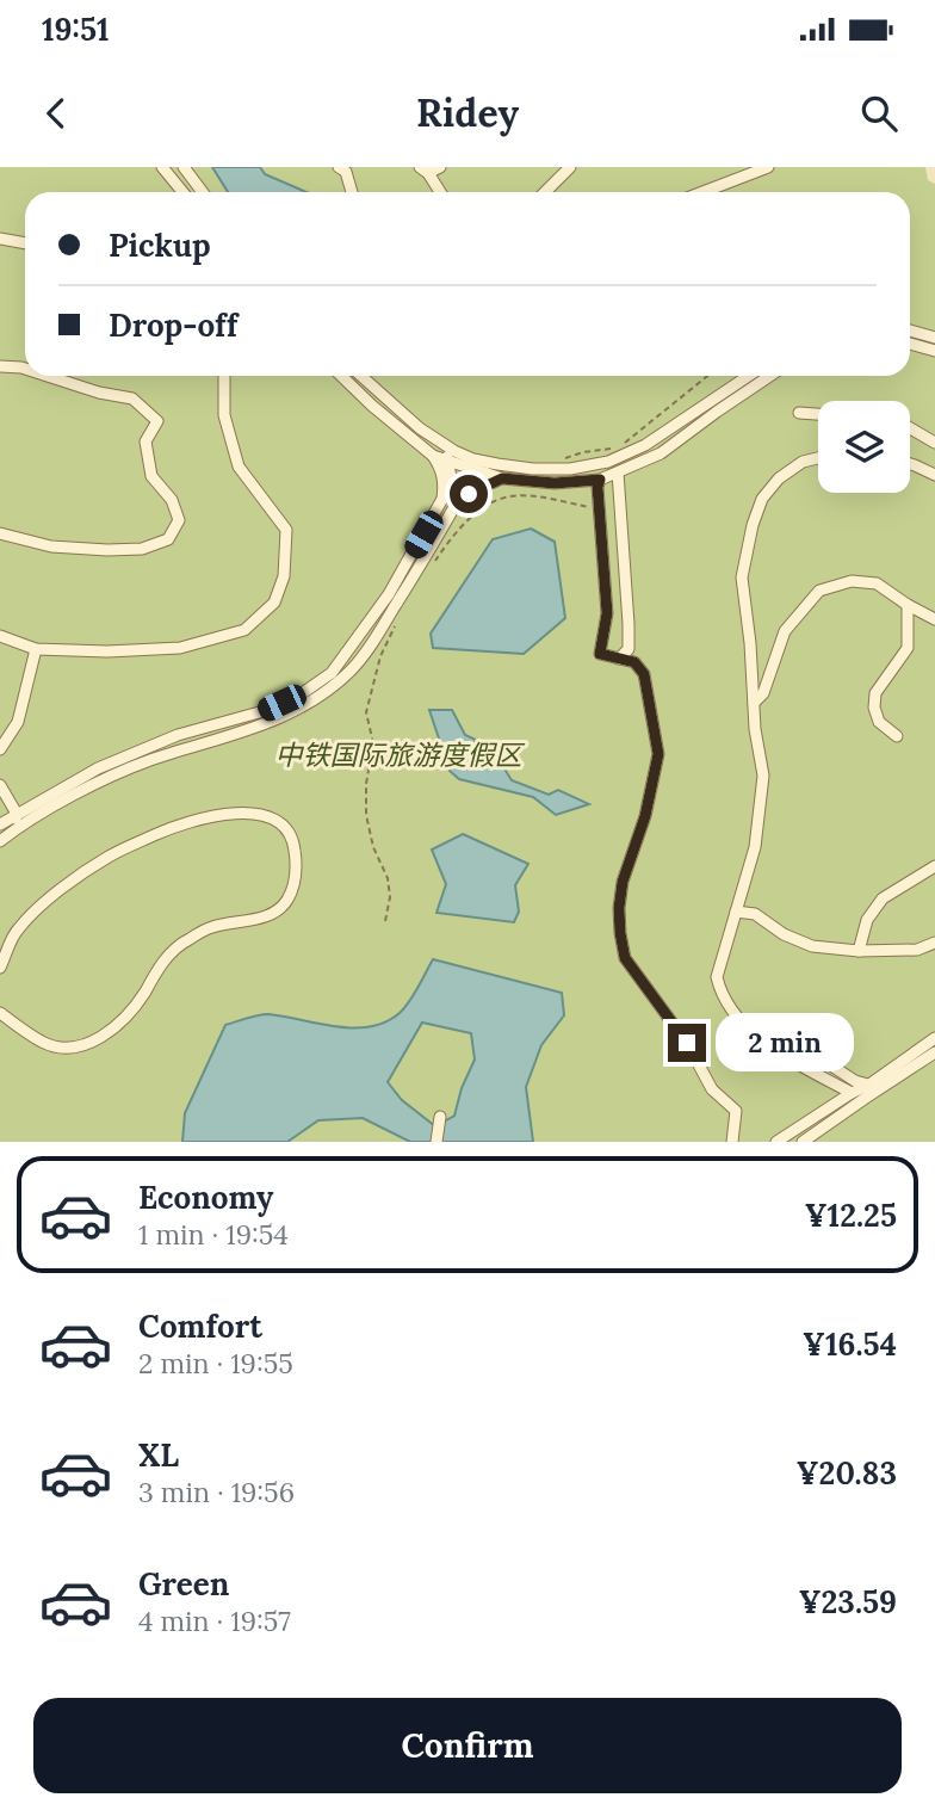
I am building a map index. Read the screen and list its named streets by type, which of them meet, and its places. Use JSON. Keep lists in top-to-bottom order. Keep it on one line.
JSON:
{"parks":["中铁国际旅游度假区"],"page":{"status":"19:51","header":"Ridey","banner":["Pickup","Drop-off"],"bubble":"2 min","list":[{"name":"Economy","note":"1 min · 19:54","value":"¥12.25"},{"name":"Comfort","note":"2 min · 19:55","value":"¥16.54"},{"name":"XL","note":"3 min · 19:56","value":"¥20.83"},{"name":"Green","note":"4 min · 19:57","value":"¥23.59"}],"buttons":"Confirm"}}
